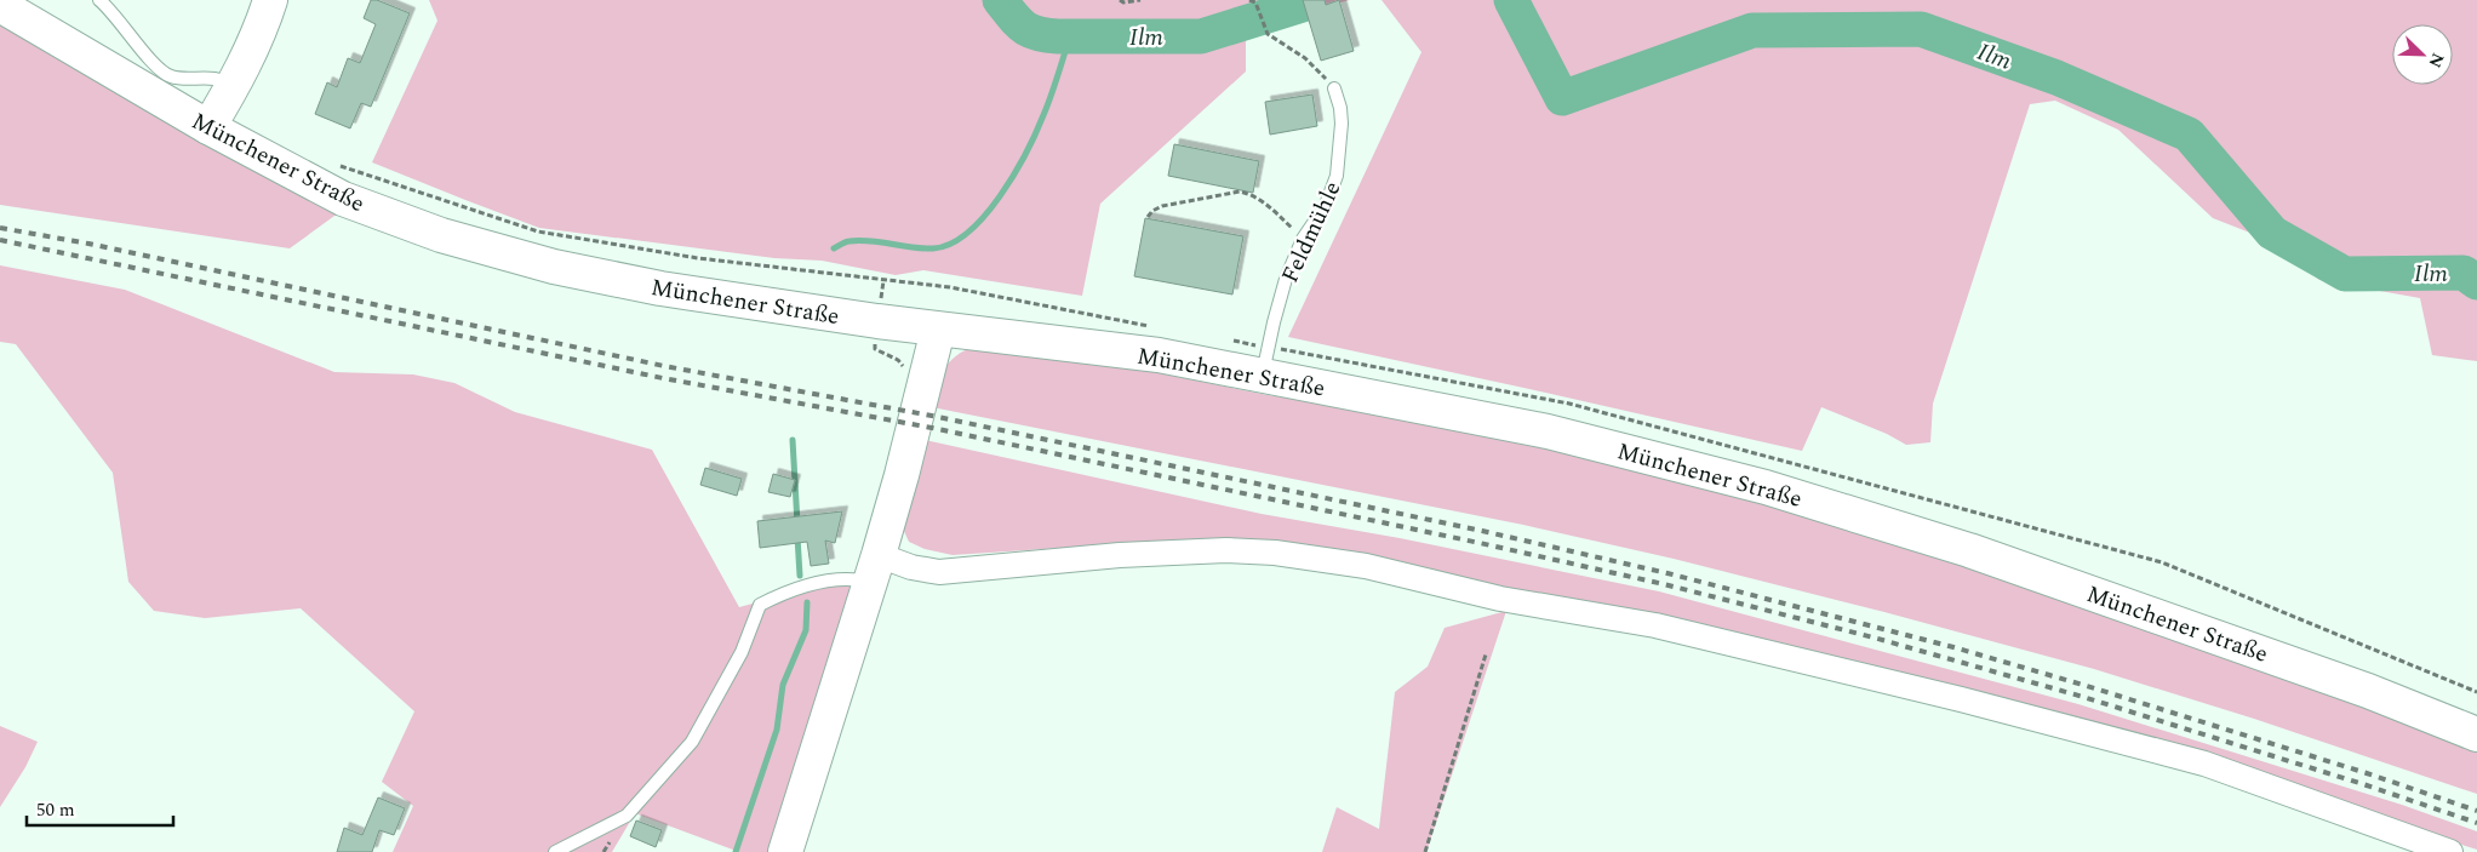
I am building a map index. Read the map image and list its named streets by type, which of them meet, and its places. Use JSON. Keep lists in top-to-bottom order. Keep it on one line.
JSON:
{"streets":{"main road":["Münchener Straße"],"lane":["Feldmühle"]},"crossings":[["Münchener Straße","Feldmühle"]],"water":["Ilm"],"scale_bar":"50 m","north":"bottom right"}
